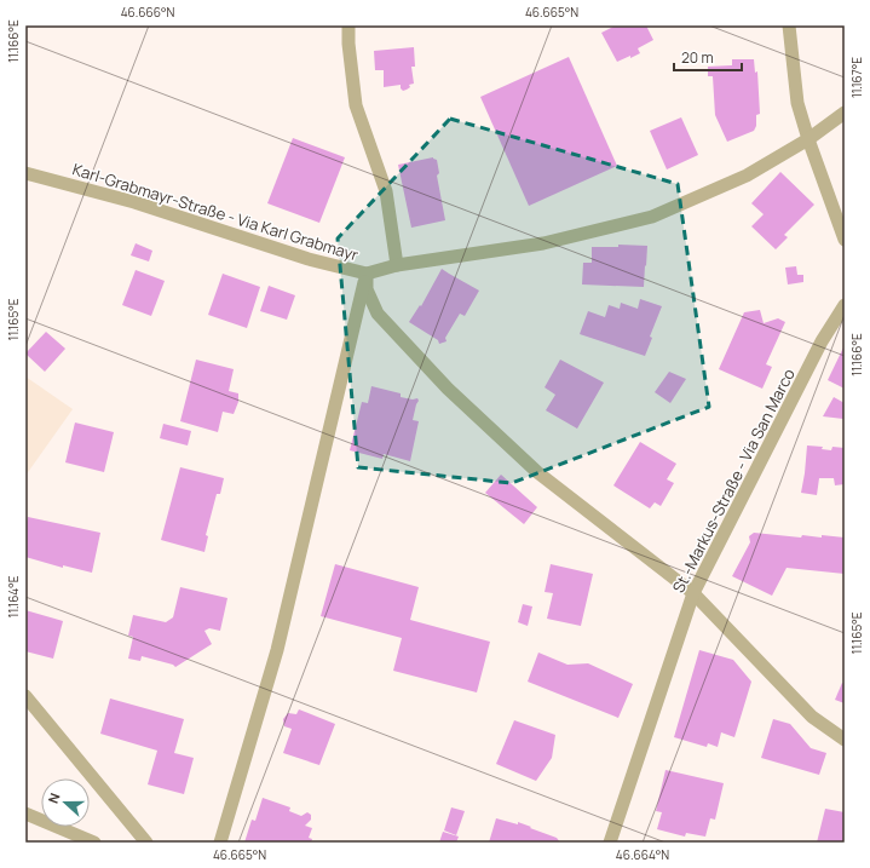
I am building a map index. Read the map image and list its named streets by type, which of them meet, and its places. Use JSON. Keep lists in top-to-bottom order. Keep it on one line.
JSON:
{"streets":{"street":["Karl-Grabmayr-Straße - Via Karl Grabmayr","St.-Markus-Straße - Via San Marco"]},"scale_bar":"20 m","north":"left","coordinates":["46.666°N","46.665°N","11.166°E","11.167°E","11.165°E","11.164°E","46.664°N"]}
